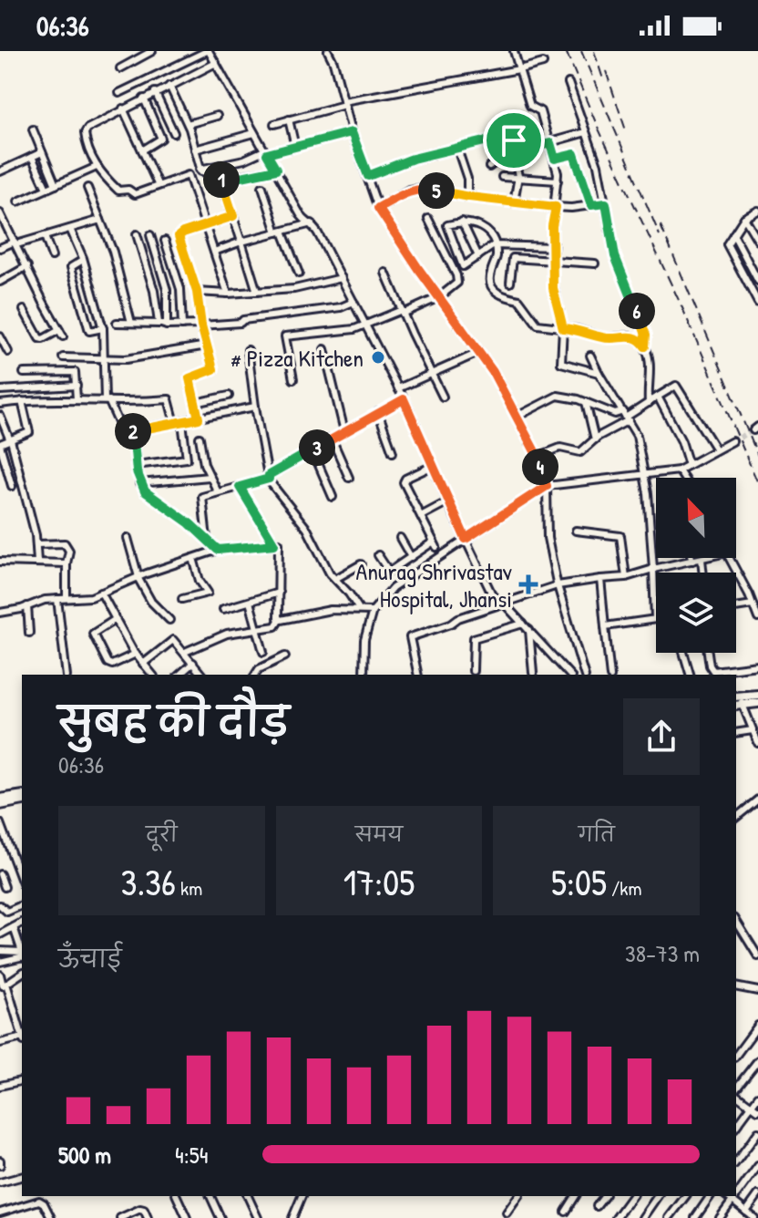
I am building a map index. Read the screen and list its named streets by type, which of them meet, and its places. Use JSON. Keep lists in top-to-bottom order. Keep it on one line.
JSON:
{"places":{"other":["# Pizza Kitchen"],"health":["Anurag Shrivastav Hospital, Jhansi"]},"north":"top left","page":{"status":"06:36","pins":["1","5","6","2","3","4"],"heading":["सुबह की दौड़","06:36"],"stats":[["दूरी","3.36 km"],["समय","17:05"],["गति","5:05 /km"]],"chart":["ऊँचाई","38–73 m"],"list":[{"name":"500 m","note":"4:54"}]}}
